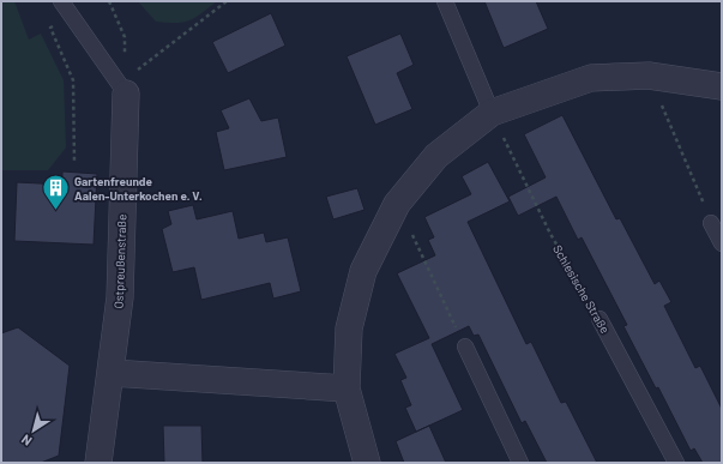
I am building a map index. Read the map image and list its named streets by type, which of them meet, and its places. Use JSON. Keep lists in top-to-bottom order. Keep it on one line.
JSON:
{"streets":{"street":["Ostpreußenstraße"],"lane":["Schlesische Straße"]},"places":{"building":["Gartenfreunde Aalen-Unterkochen e. V."]},"north":"bottom left"}
